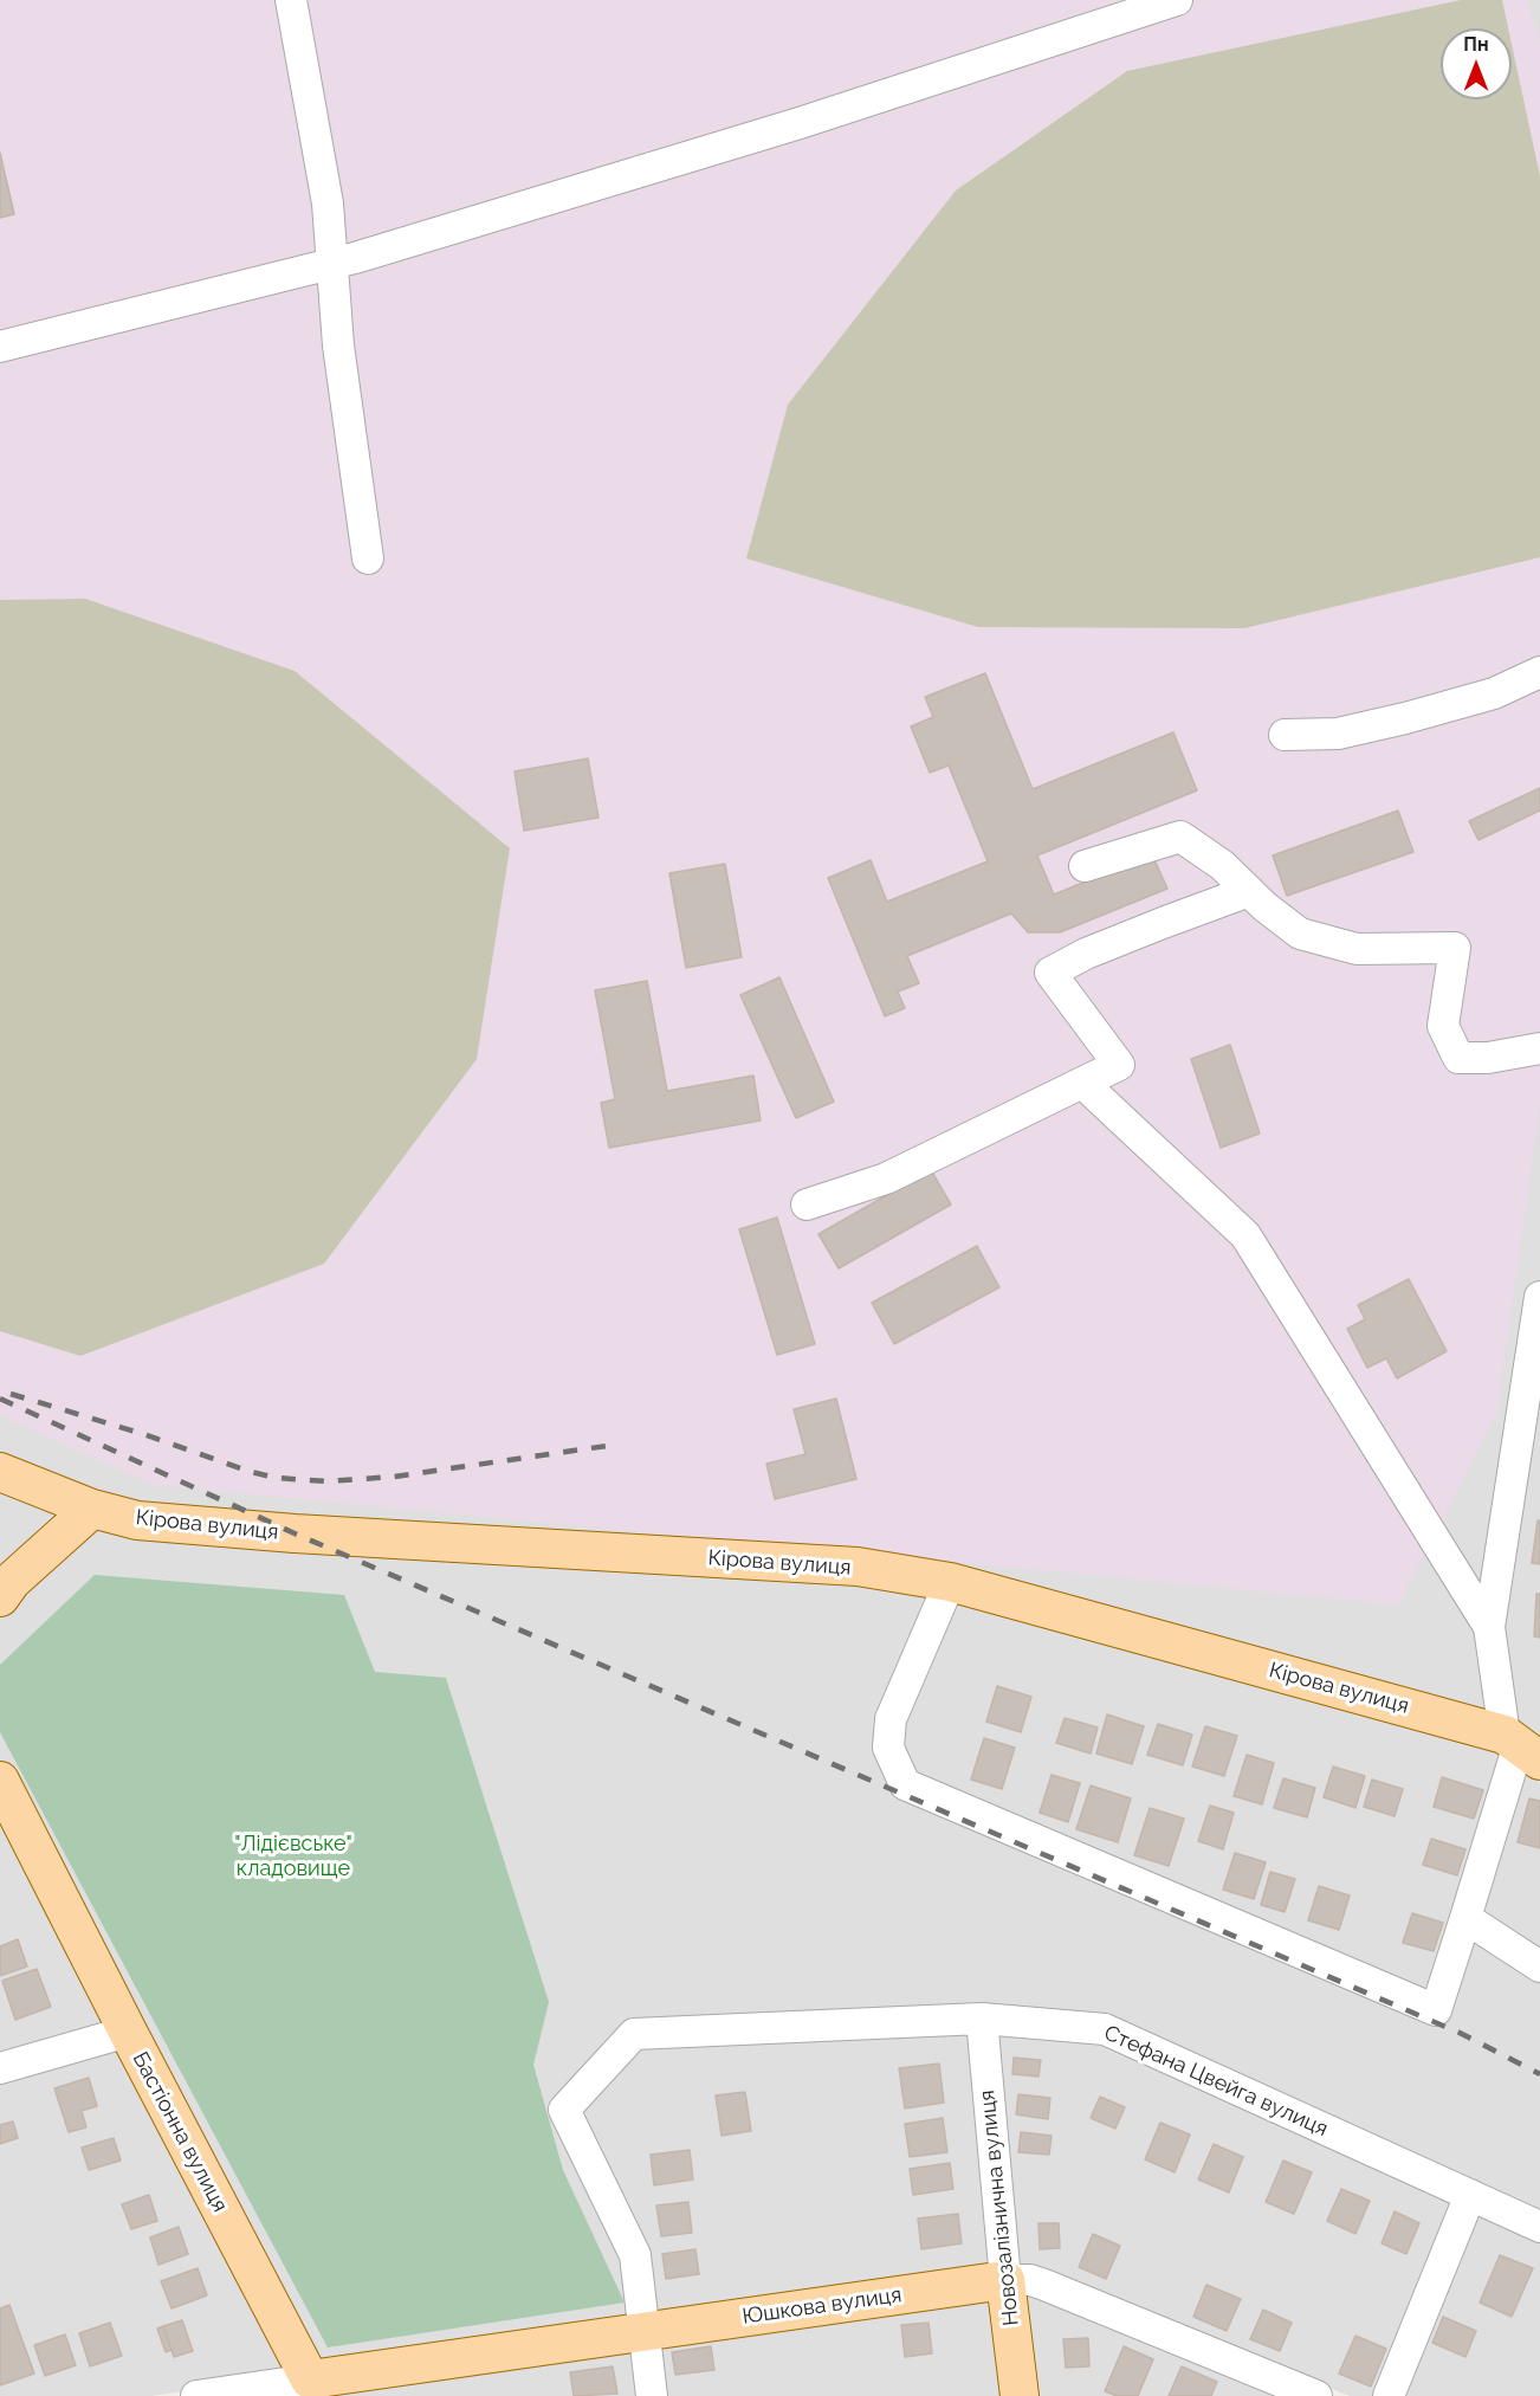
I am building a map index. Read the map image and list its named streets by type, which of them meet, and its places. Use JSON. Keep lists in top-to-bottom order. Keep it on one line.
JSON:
{"streets":{"main road":["Кірова вулиця","Бастіонна вулиця","Новозалізнична вулиця","Юшкова вулиця"],"street":["Стефана Цвейга вулиця"]},"crossings":[["Стефана Цвейга вулиця","Новозалізнична вулиця"],["Стефана Цвейга вулиця","Юшкова вулиця"],["Бастіонна вулиця","Юшкова вулиця"],["Новозалізнична вулиця","Юшкова вулиця"]],"parks":["\"Лідієвське\" кладовище"],"north":"top"}
